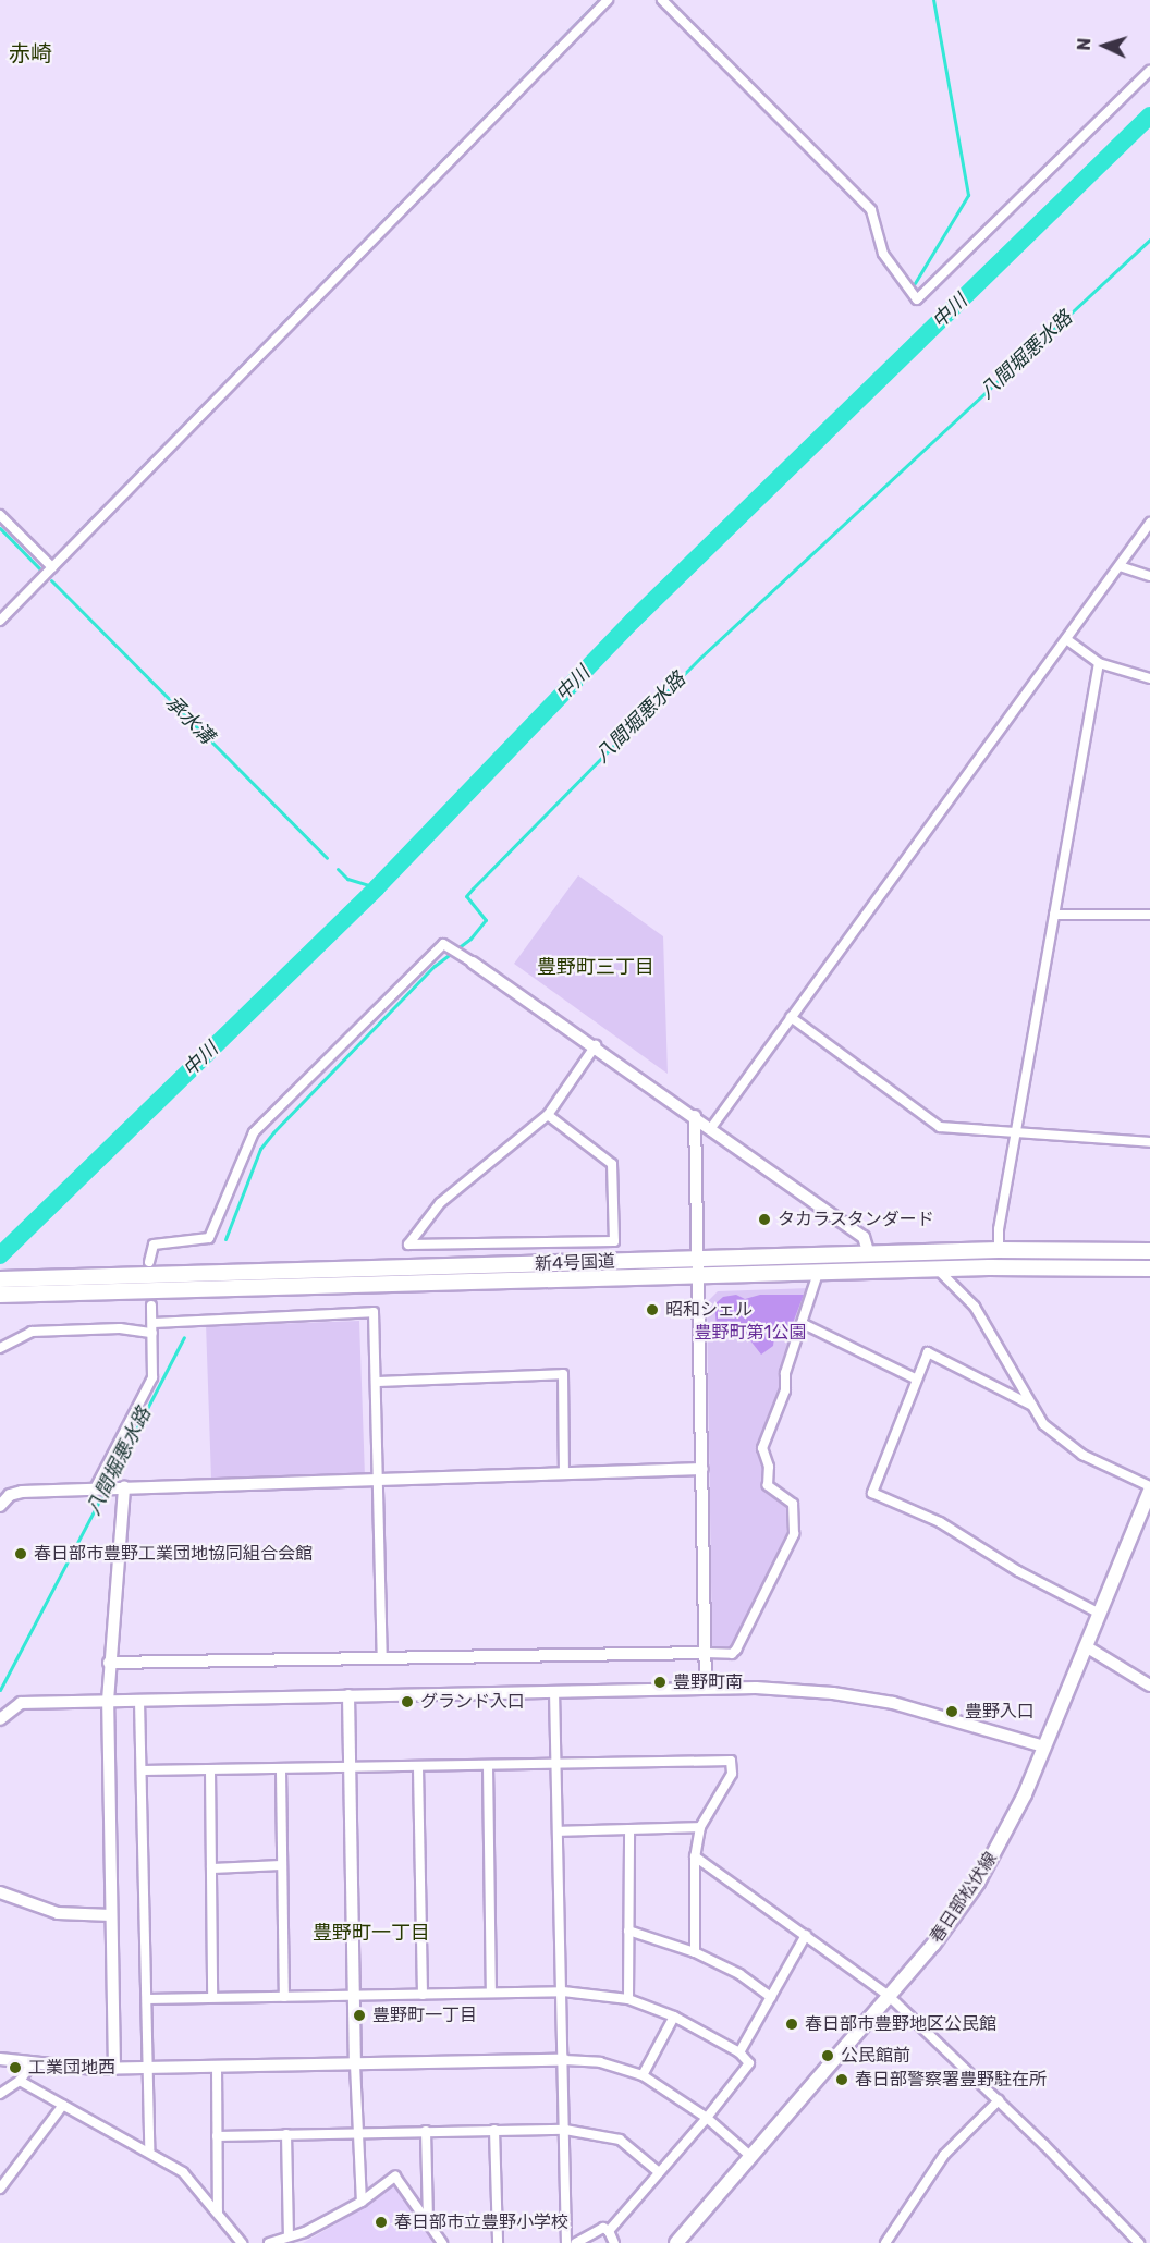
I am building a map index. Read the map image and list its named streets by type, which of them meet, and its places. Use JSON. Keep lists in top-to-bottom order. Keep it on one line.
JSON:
{"streets":{"highway":["新4号国道"],"main road":["春日部松伏線"]},"districts":["赤崎","豊野町三丁目","豊野町一丁目"],"water":["中川","八間堀悪水路","承水溝"],"parks":["豊野町第1公園"],"places":["タカラスタンダード","昭和シェル","春日部市豊野工業団地協同組合会館","豊野町南","グランド入口","豊野入口","豊野町一丁目","春日部市豊野地区公民館","公民館前","工業団地西","春日部警察署豊野駐在所","春日部市立豊野小学校"],"north":"left"}
